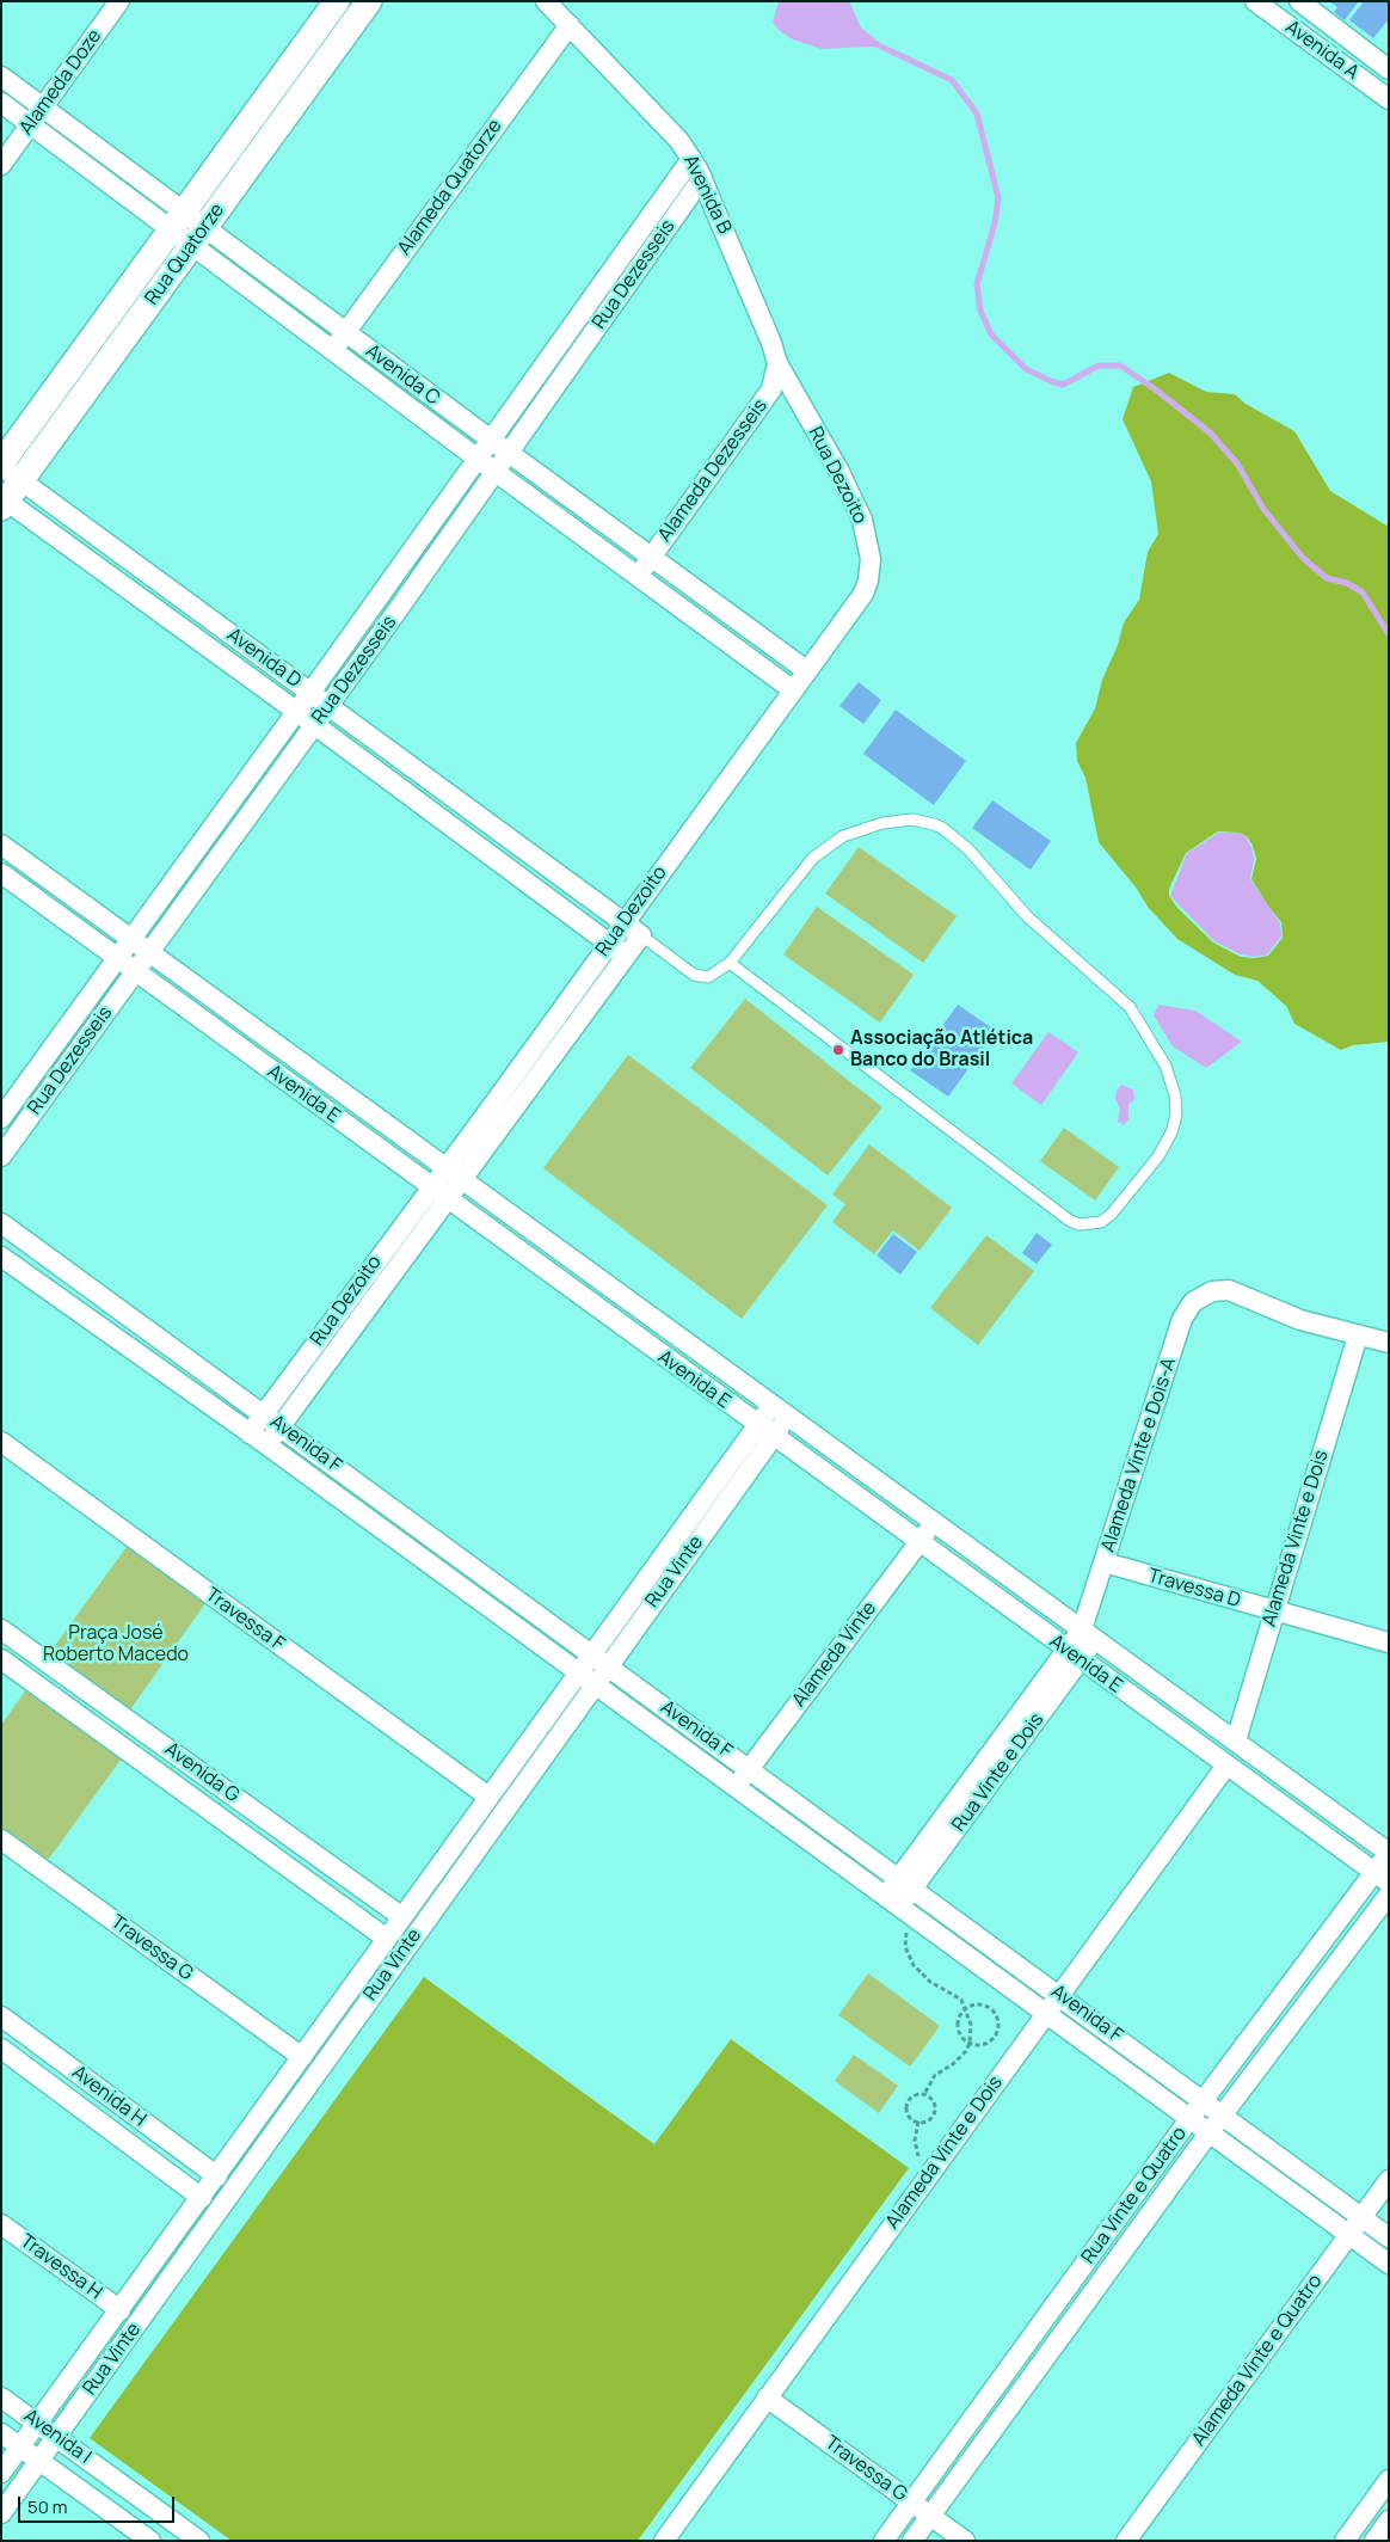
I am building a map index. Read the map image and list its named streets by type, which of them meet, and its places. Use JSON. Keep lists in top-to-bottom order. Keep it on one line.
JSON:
{"streets":{"street":["Avenida A","Alameda Doze","Alameda Quatorze","Avenida B","Rua Quatorze","Rua Dezesseis","Avenida C","Alameda Dezesseis","Rua Dezoito","Avenida D","Avenida E","Avenida F","Alameda Vinte e Dois-A","Alameda Vinte e Dois","Rua Vinte","Travessa D","Travessa F","Alameda Vinte","Avenida G","Rua Vinte e Dois","Travessa G","Avenida H","Rua Vinte e Quatro","Travessa H","Alameda Vinte e Quatro","Avenida I"]},"crossings":[["Alameda Doze","Avenida C"],["Alameda Quatorze","Avenida B"],["Alameda Quatorze","Avenida C"],["Avenida B","Rua Dezesseis"],["Avenida B","Alameda Dezesseis"],["Avenida B","Rua Dezoito"],["Rua Quatorze","Avenida C"],["Rua Quatorze","Avenida D"],["Rua Dezesseis","Avenida C"],["Rua Dezesseis","Avenida D"],["Rua Dezesseis","Avenida E"],["Avenida C","Alameda Dezesseis"],["Avenida C","Rua Dezoito"],["Alameda Dezesseis","Rua Dezoito"],["Rua Dezoito","Avenida D"],["Rua Dezoito","Avenida E"],["Rua Dezoito","Avenida F"],["Avenida E","Alameda Vinte e Dois-A"],["Avenida E","Alameda Vinte e Dois"],["Avenida E","Rua Vinte"],["Avenida E","Alameda Vinte"],["Avenida E","Rua Vinte e Dois"],["Avenida E","Rua Vinte e Quatro"],["Avenida F","Alameda Vinte e Dois"],["Avenida F","Rua Vinte"],["Avenida F","Alameda Vinte"],["Avenida F","Rua Vinte e Dois"],["Avenida F","Rua Vinte e Quatro"],["Avenida F","Alameda Vinte e Quatro"],["Alameda Vinte e Dois-A","Alameda Vinte e Dois"],["Alameda Vinte e Dois-A","Travessa D"],["Alameda Vinte e Dois-A","Rua Vinte e Dois"],["Alameda Vinte e Dois","Travessa D"],["Alameda Vinte e Dois","Travessa G"],["Rua Vinte","Travessa F"],["Rua Vinte","Avenida G"],["Rua Vinte","Travessa G"],["Rua Vinte","Avenida H"],["Rua Vinte","Travessa H"],["Rua Vinte","Avenida I"],["Travessa G","Rua Vinte e Quatro"]],"parks":["Praça José Roberto Macedo"],"places":["Associação Atlética Banco do Brasil"],"scale_bar":"50 m"}
